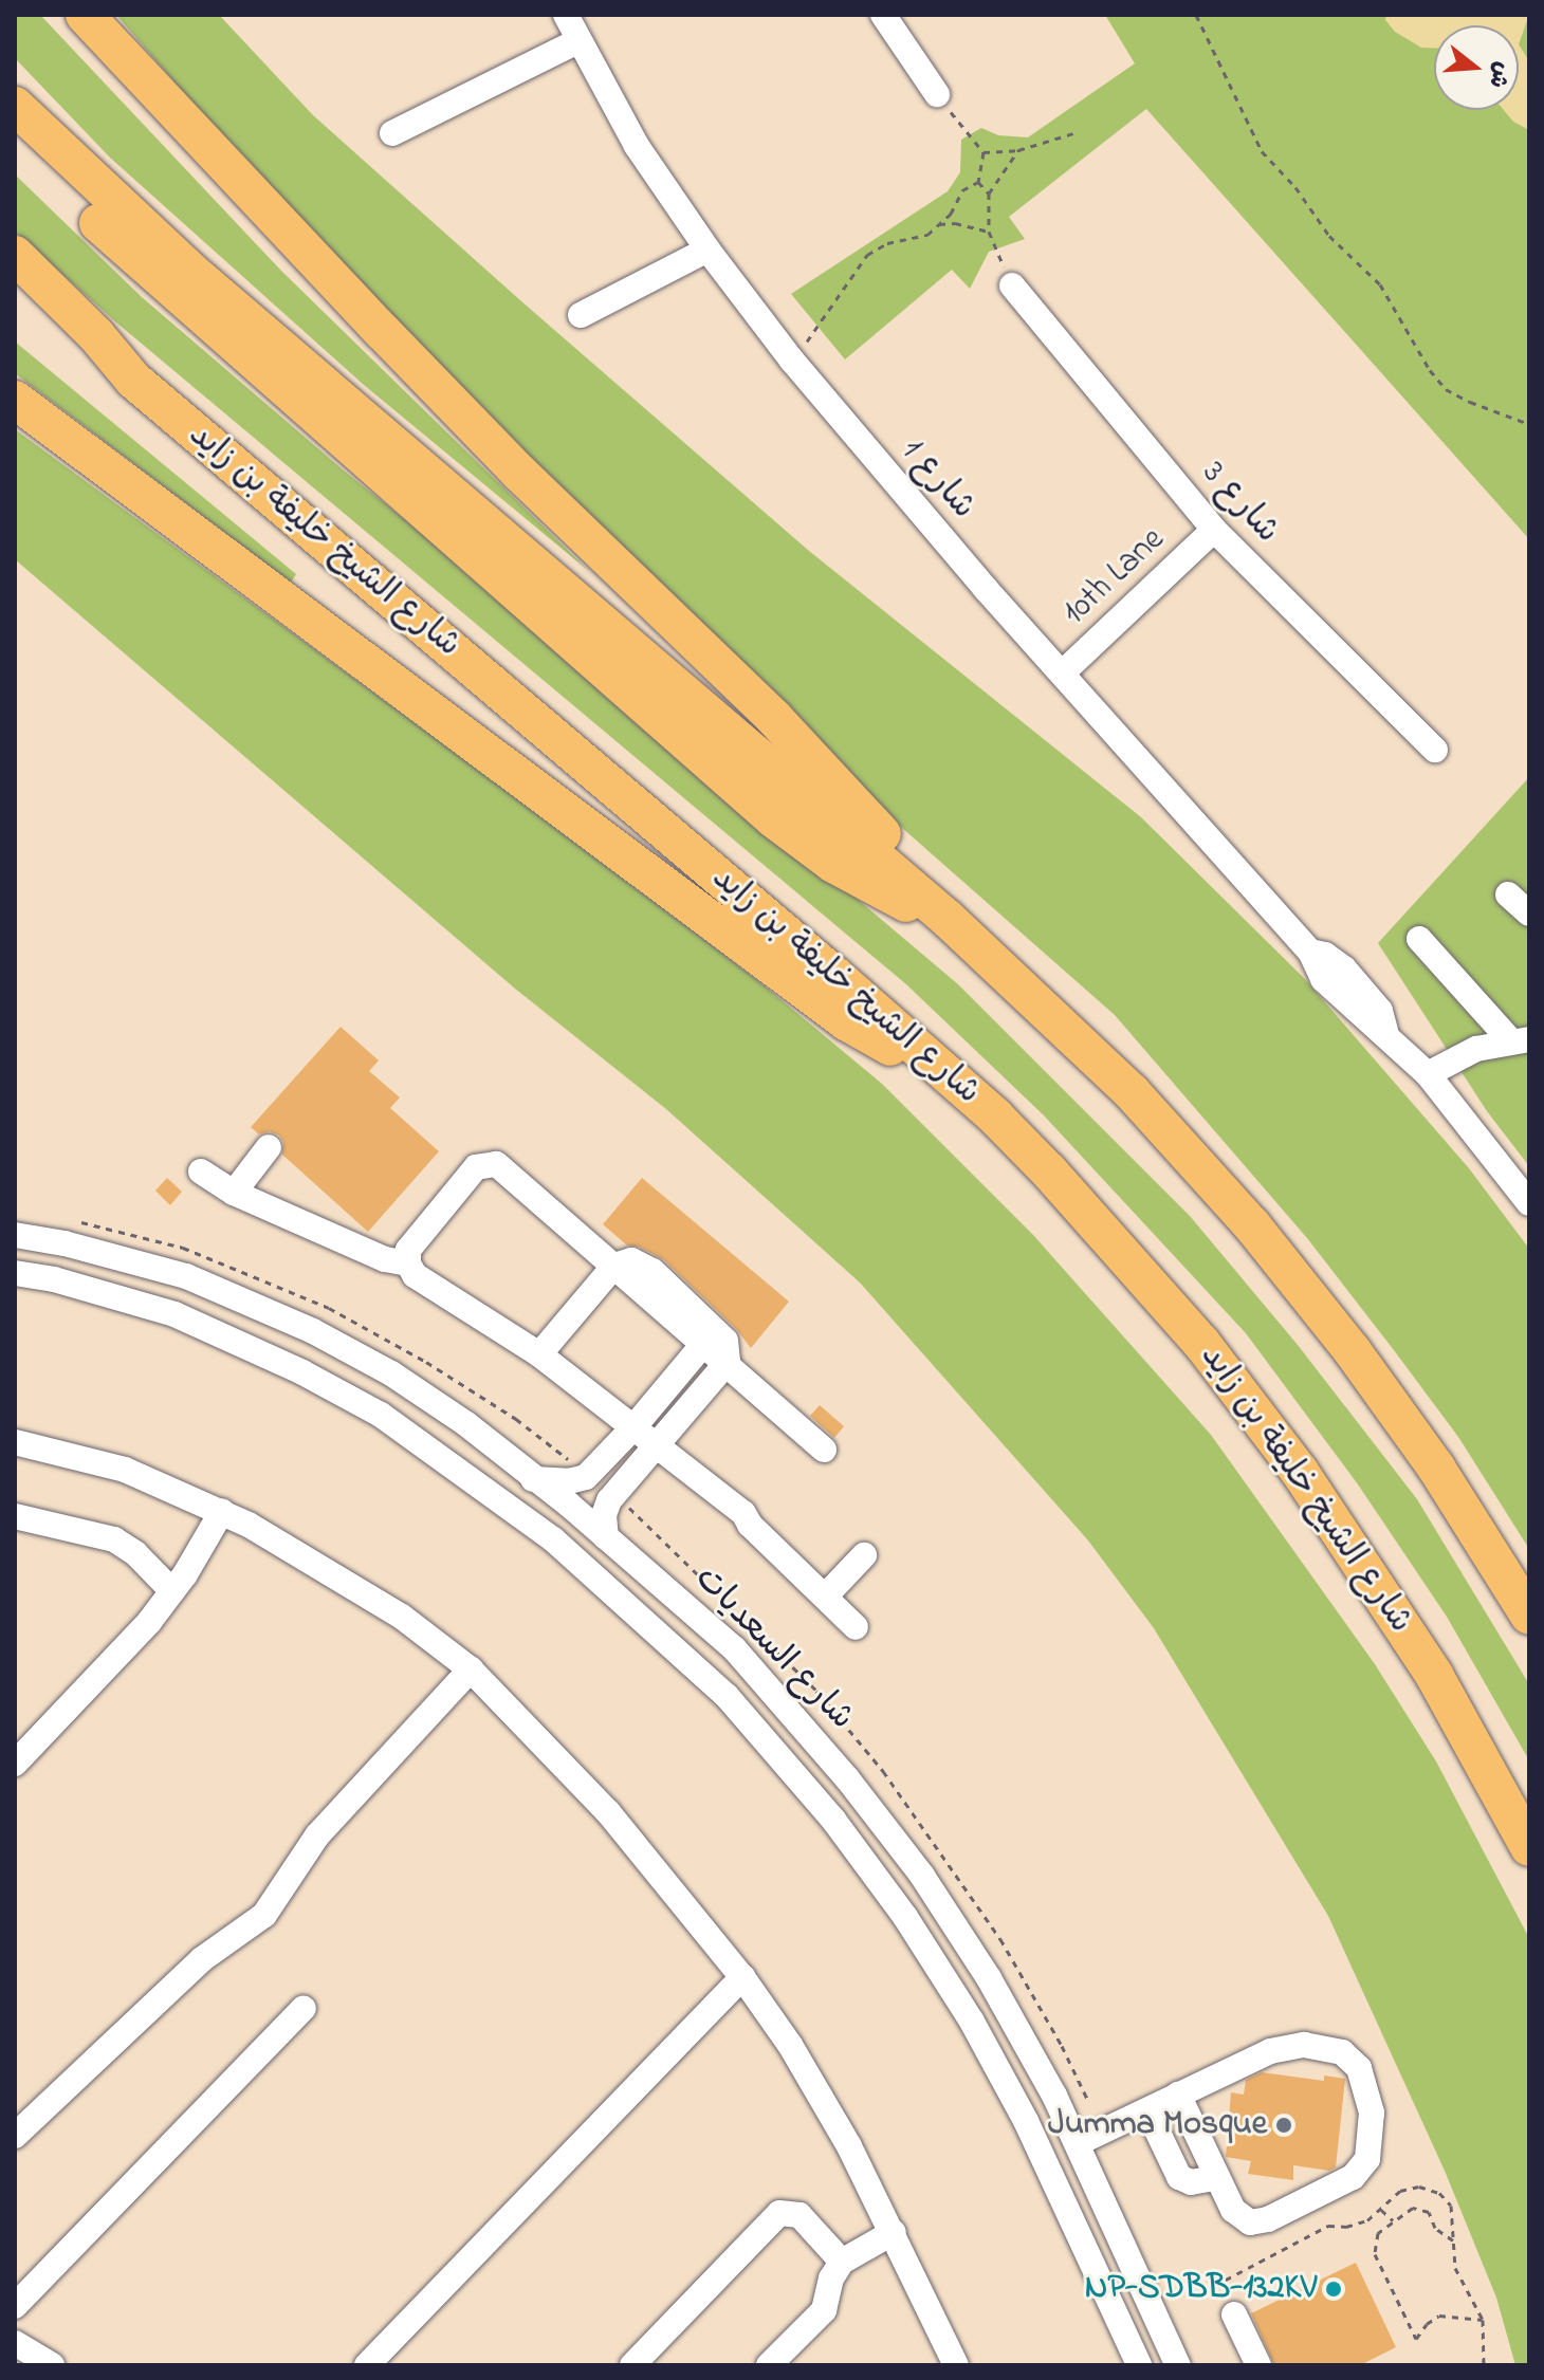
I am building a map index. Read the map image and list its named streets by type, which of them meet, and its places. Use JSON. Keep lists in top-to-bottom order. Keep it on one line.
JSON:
{"streets":{"highway":["شارع الشيخ خليفة بن زايد"],"street":["شارع 1","شارع 3","10th Lane","شارع السعديات"]},"crossings":[["شارع 1","10th Lane"],["شارع 3","10th Lane"]],"places":["Jumma Mosque","NP-SDBB-132KV"],"north":"right"}
